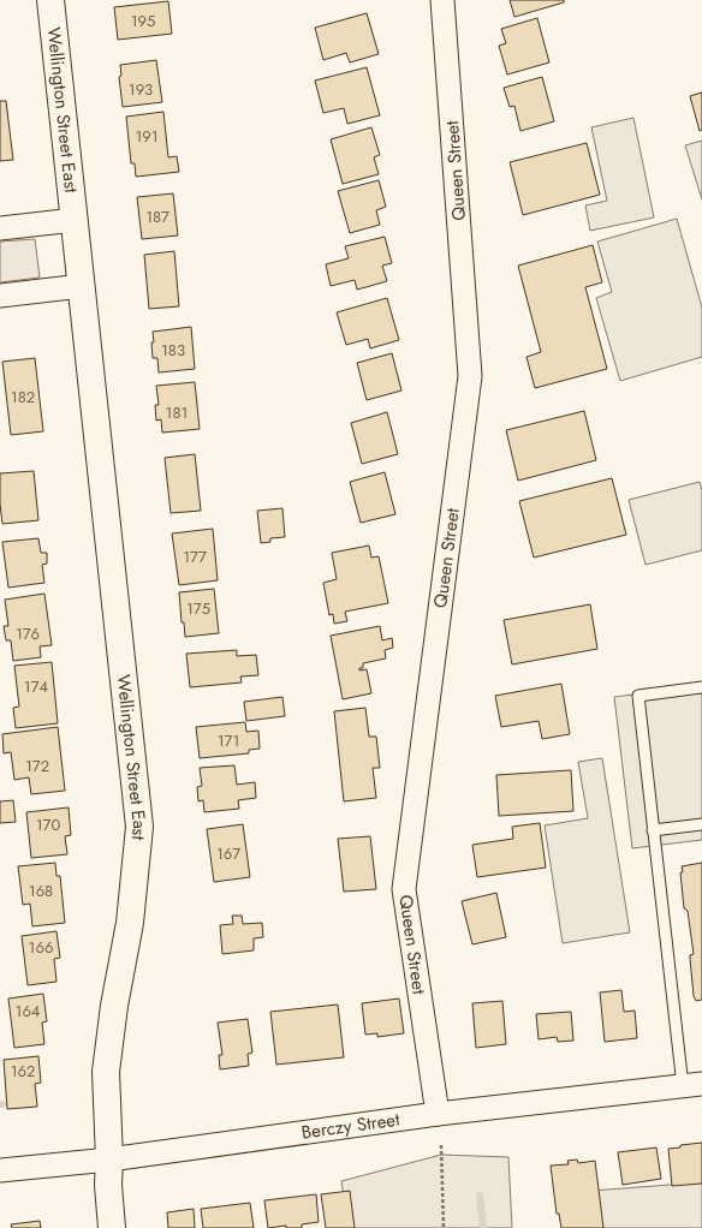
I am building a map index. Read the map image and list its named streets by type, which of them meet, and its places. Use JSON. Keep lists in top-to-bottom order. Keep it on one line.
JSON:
{"streets":{"street":["Wellington Street East","Queen Street","Berczy Street"]},"crossings":[["Wellington Street East","Berczy Street"],["Queen Street","Berczy Street"]],"house_numbers":["195","193","191","187","183","182","181","177","175","176","174","171","172","170","167","168","166","164","162"]}
